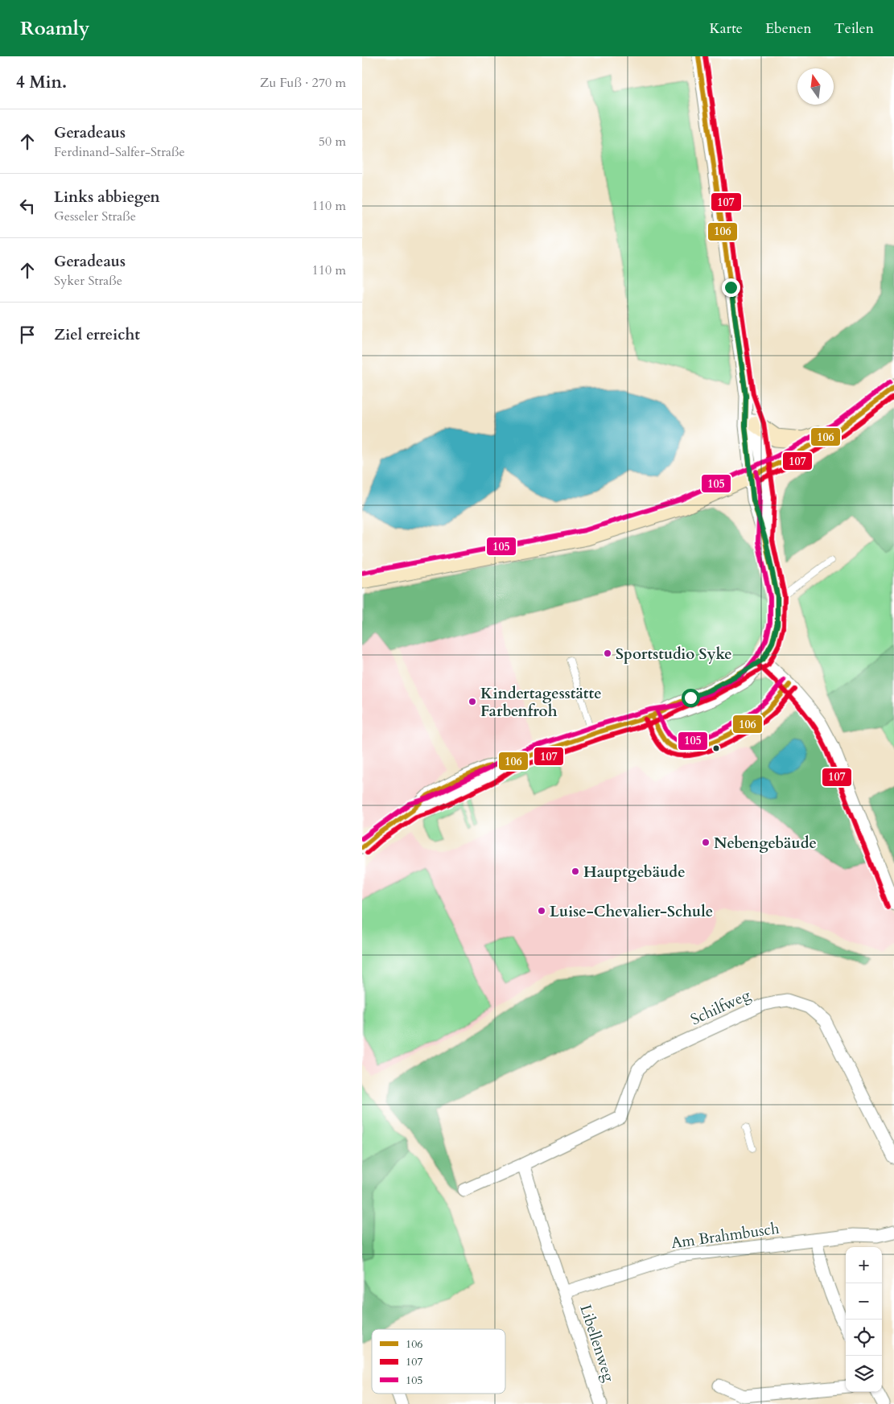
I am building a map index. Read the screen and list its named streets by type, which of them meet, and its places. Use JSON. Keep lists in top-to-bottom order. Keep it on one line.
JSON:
{"streets":{"street":["Schilfweg","Am Brahmbusch","Libellenweg"]},"crossings":[["Am Brahmbusch","Libellenweg"]],"places":["Sportstudio Syke","Kindertagesstätte Farbenfroh","Nebengebäude","Hauptgebäude","Luise-Chevalier-Schule"],"lines":["transit line 106","transit line 107","transit line 105"],"legend":["106","107","105"],"north":"top","page":{"header":"Roamly","nav":["Karte","Ebenen","Teilen"],"heading":["4 Min.","Zu Fuß · 270 m"],"list":[["Geradeaus","Ferdinand-Salfer-Straße","50 m"],["Links abbiegen","Gesseler Straße","110 m"],["Geradeaus","Syker Straße","110 m"],"Ziel erreicht"],"map_buttons":["+","−"]}}
